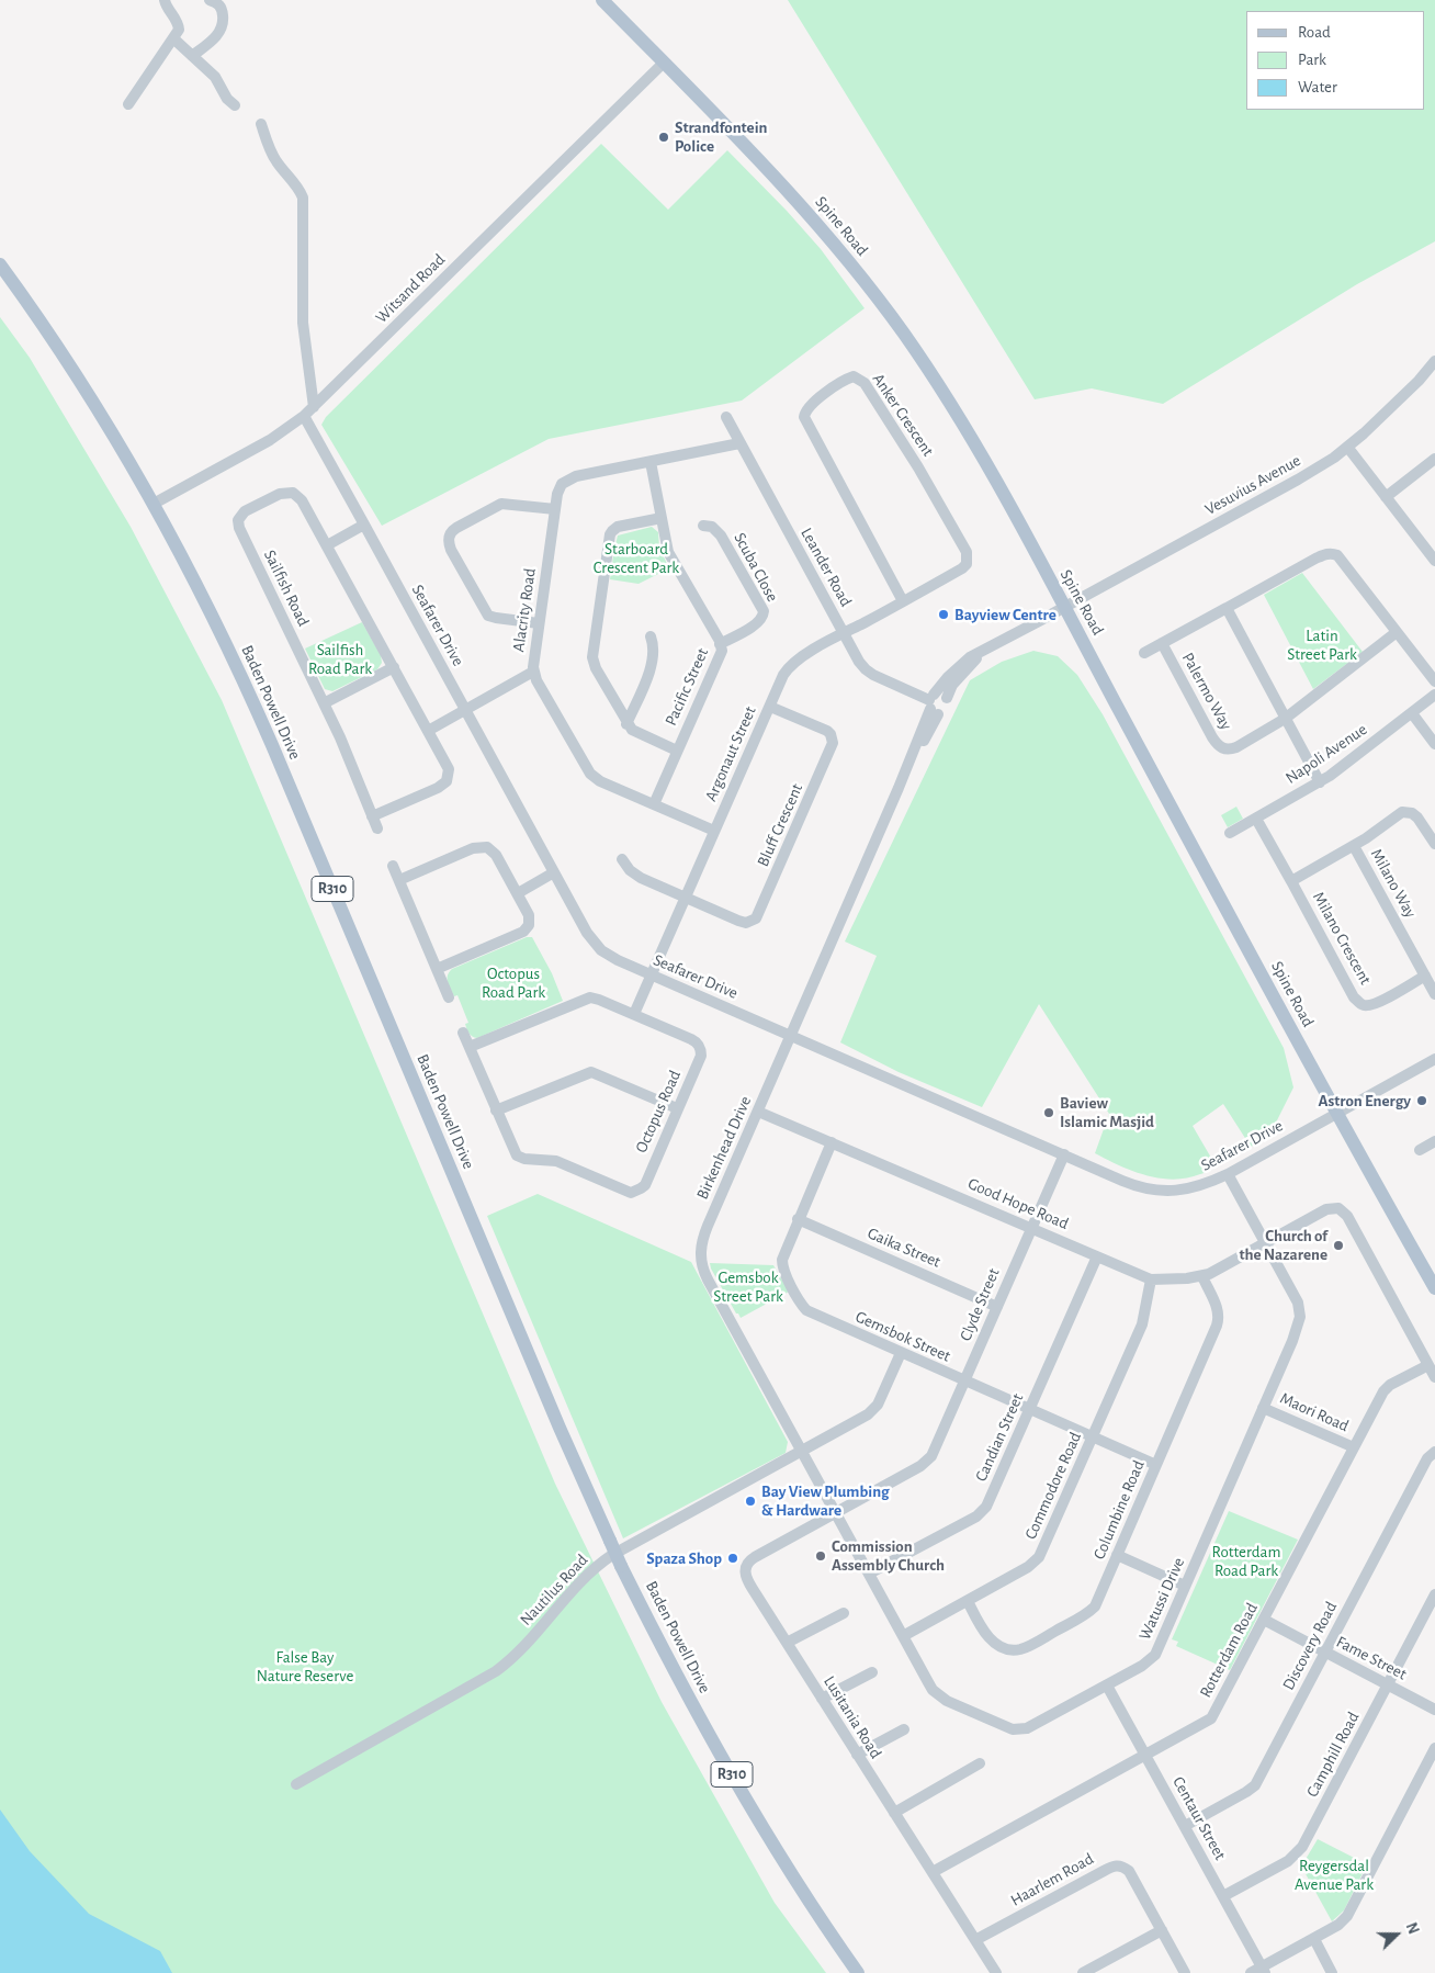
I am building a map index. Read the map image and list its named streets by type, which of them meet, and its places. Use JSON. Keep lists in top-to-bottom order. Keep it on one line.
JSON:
{"streets":{"main road":["Spine Road","Baden Powell Drive","R310"],"street":["Witsand Road","Anker Crescent","Vesuvius Avenue","Scuba Close","Leander Road","Sailfish Road","Alacrity Road","Seafarer Drive","Pacific Street","Palermo Way","Argonaut Street","Napoli Avenue","Bluff Crescent","Milano Way","Milano Crescent","Octopus Road","Birkenhead Drive","Good Hope Road","Gaika Street","Clyde Street","Gemsbok Street","Maori Road","Candian Street","Commodore Road","Columbine Road","Nautilus Road","Watussi Drive","Discovery Road","Rotterdam Road","Fame Street","Lusitania Road","Camphill Road","Centaur Street","Haarlem Road"]},"crossings":[["Spine Road","Witsand Road"],["Spine Road","Vesuvius Avenue"],["Spine Road","Seafarer Drive"],["Spine Road","Birkenhead Drive"],["Witsand Road","Seafarer Drive"],["Witsand Road","Baden Powell Drive"],["Anker Crescent","Argonaut Street"],["Vesuvius Avenue","Birkenhead Drive"],["Scuba Close","Pacific Street"],["Leander Road","Alacrity Road"],["Leander Road","Argonaut Street"],["Leander Road","Birkenhead Drive"],["Alacrity Road","Pacific Street"],["Alacrity Road","Argonaut Street"],["Seafarer Drive","Argonaut Street"],["Seafarer Drive","Birkenhead Drive"],["Seafarer Drive","Clyde Street"],["Seafarer Drive","Watussi Drive"],["Argonaut Street","Bluff Crescent"],["Argonaut Street","Octopus Road"],["Napoli Avenue","Milano Crescent"],["Milano Way","Milano Crescent"],["Birkenhead Drive","Good Hope Road"],["Birkenhead Drive","Clyde Street"],["Birkenhead Drive","Nautilus Road"],["Birkenhead Drive","Watussi Drive"],["Birkenhead Drive","Lusitania Road"],["Good Hope Road","Clyde Street"],["Good Hope Road","Gemsbok Street"],["Good Hope Road","Candian Street"],["Good Hope Road","Commodore Road"],["Good Hope Road","Columbine Road"],["Good Hope Road","Watussi Drive"],["Good Hope Road","Rotterdam Road"],["Gaika Street","Clyde Street"],["Gaika Street","Gemsbok Street"],["Clyde Street","Gemsbok Street"],["Clyde Street","Watussi Drive"],["Clyde Street","Lusitania Road"],["Gemsbok Street","Candian Street"],["Gemsbok Street","Commodore Road"],["Gemsbok Street","Columbine Road"],["Gemsbok Street","Nautilus Road"],["Maori Road","Watussi Drive"],["Maori Road","Rotterdam Road"],["Candian Street","Watussi Drive"],["Commodore Road","Columbine Road"],["Commodore Road","Watussi Drive"],["Watussi Drive","Lusitania Road"],["Watussi Drive","Centaur Street"],["Discovery Road","Fame Street"],["Discovery Road","Centaur Street"],["Rotterdam Road","Fame Street"],["Rotterdam Road","Lusitania Road"],["Rotterdam Road","Centaur Street"],["Fame Street","Camphill Road"],["Lusitania Road","Haarlem Road"],["Camphill Road","Centaur Street"]],"parks":["Starboard Crescent Park","Latin Street Park","Sailfish Road Park","Octopus Road Park","Gemsbok Street Park","Rotterdam Road Park","False Bay Nature Reserve","Reygersdal Avenue Park"],"places":["Strandfontein Police","Bayview Centre","Astron Energy","Baview Islamic Masjid","Church of the Nazarene","Bay View Plumbing & Hardware","Commission Assembly Church","Spaza Shop"],"legend":["Road","Park","Water"],"north":"right"}
